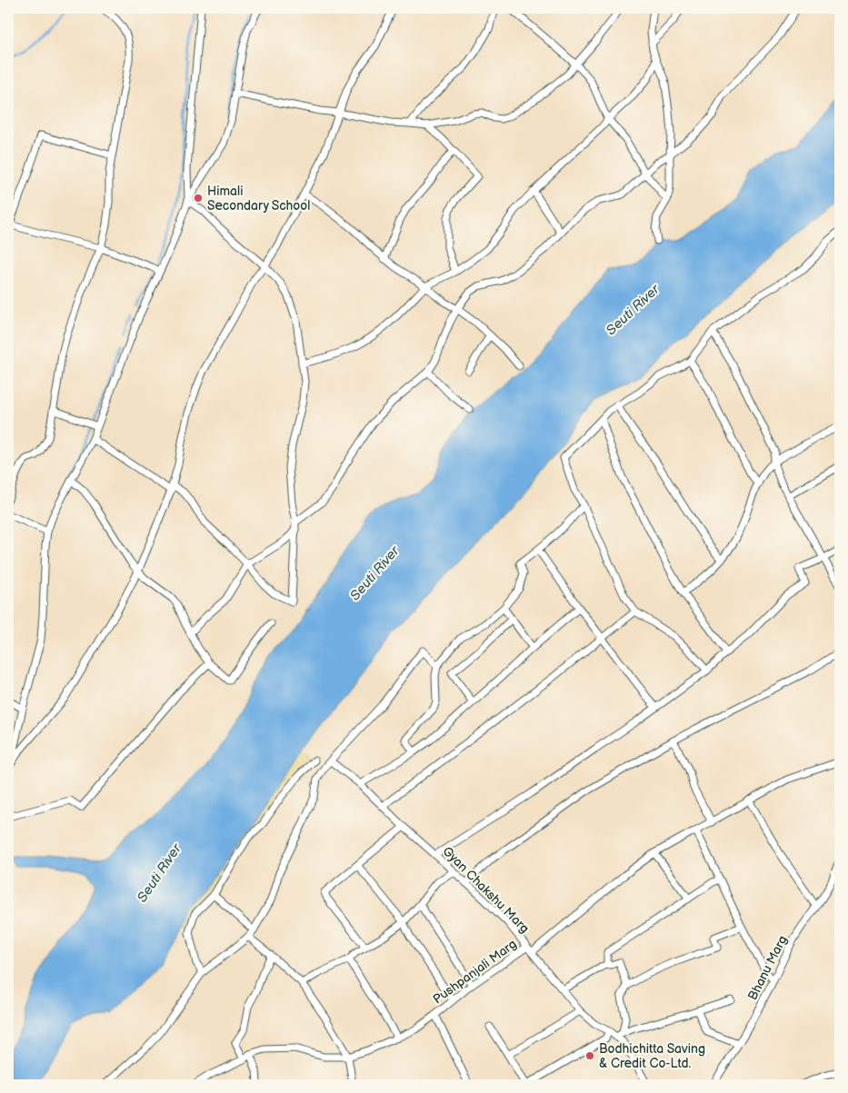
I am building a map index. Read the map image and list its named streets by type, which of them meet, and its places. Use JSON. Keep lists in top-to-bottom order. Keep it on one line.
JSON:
{"streets":{"street":["Gyan Chakshu Marg","Bhanu Marg","Pushpanjali Marg"]},"crossings":[["Gyan Chakshu Marg","Pushpanjali Marg"]],"water":["Seuti River"],"places":["Himali Secondary School","Bodhichitta Saving & Credit Co-Ltd."]}
